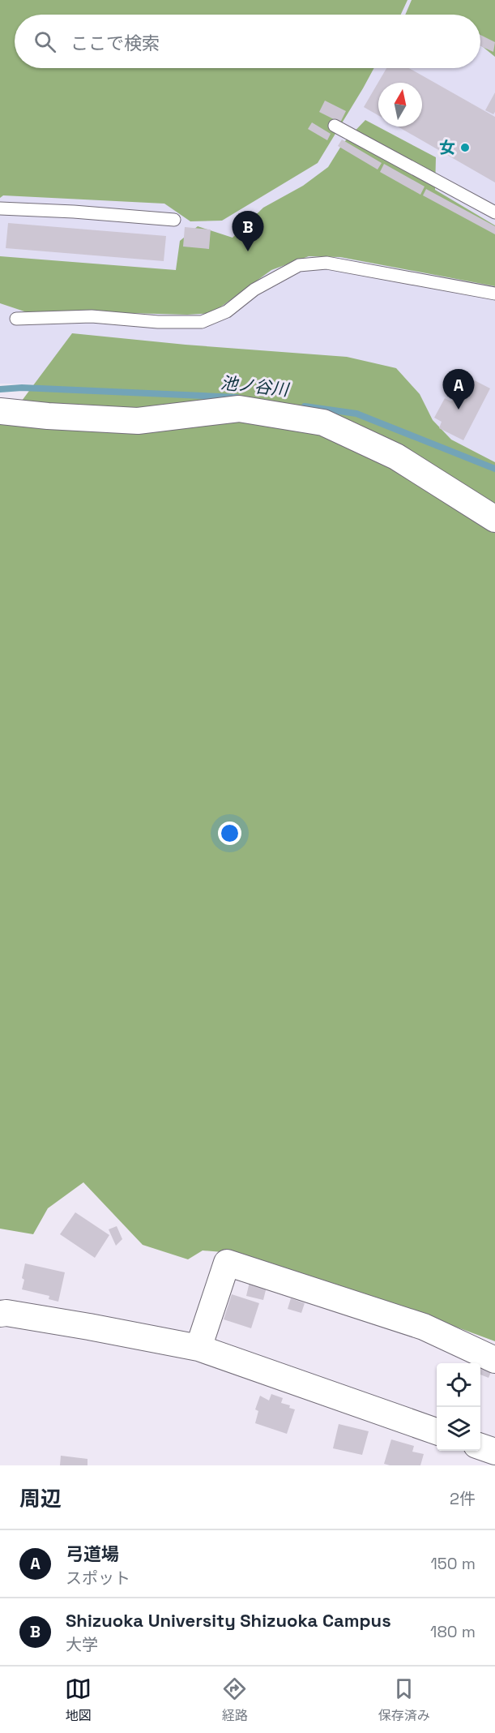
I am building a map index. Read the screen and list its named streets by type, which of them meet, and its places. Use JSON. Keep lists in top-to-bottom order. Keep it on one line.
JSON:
{"water":["池ノ谷川"],"places":["女"],"north":"top","page":{"search":"ここで検索","pins":["B","A"],"heading":["周辺","2件"],"list":[{"mark":"A","name":"弓道場","note":"スポット","value":"150 m"},{"mark":"B","name":"Shizuoka University Shizuoka Campus","note":"大学","value":"180 m"}],"nav":["地図","経路","保存済み"]}}
